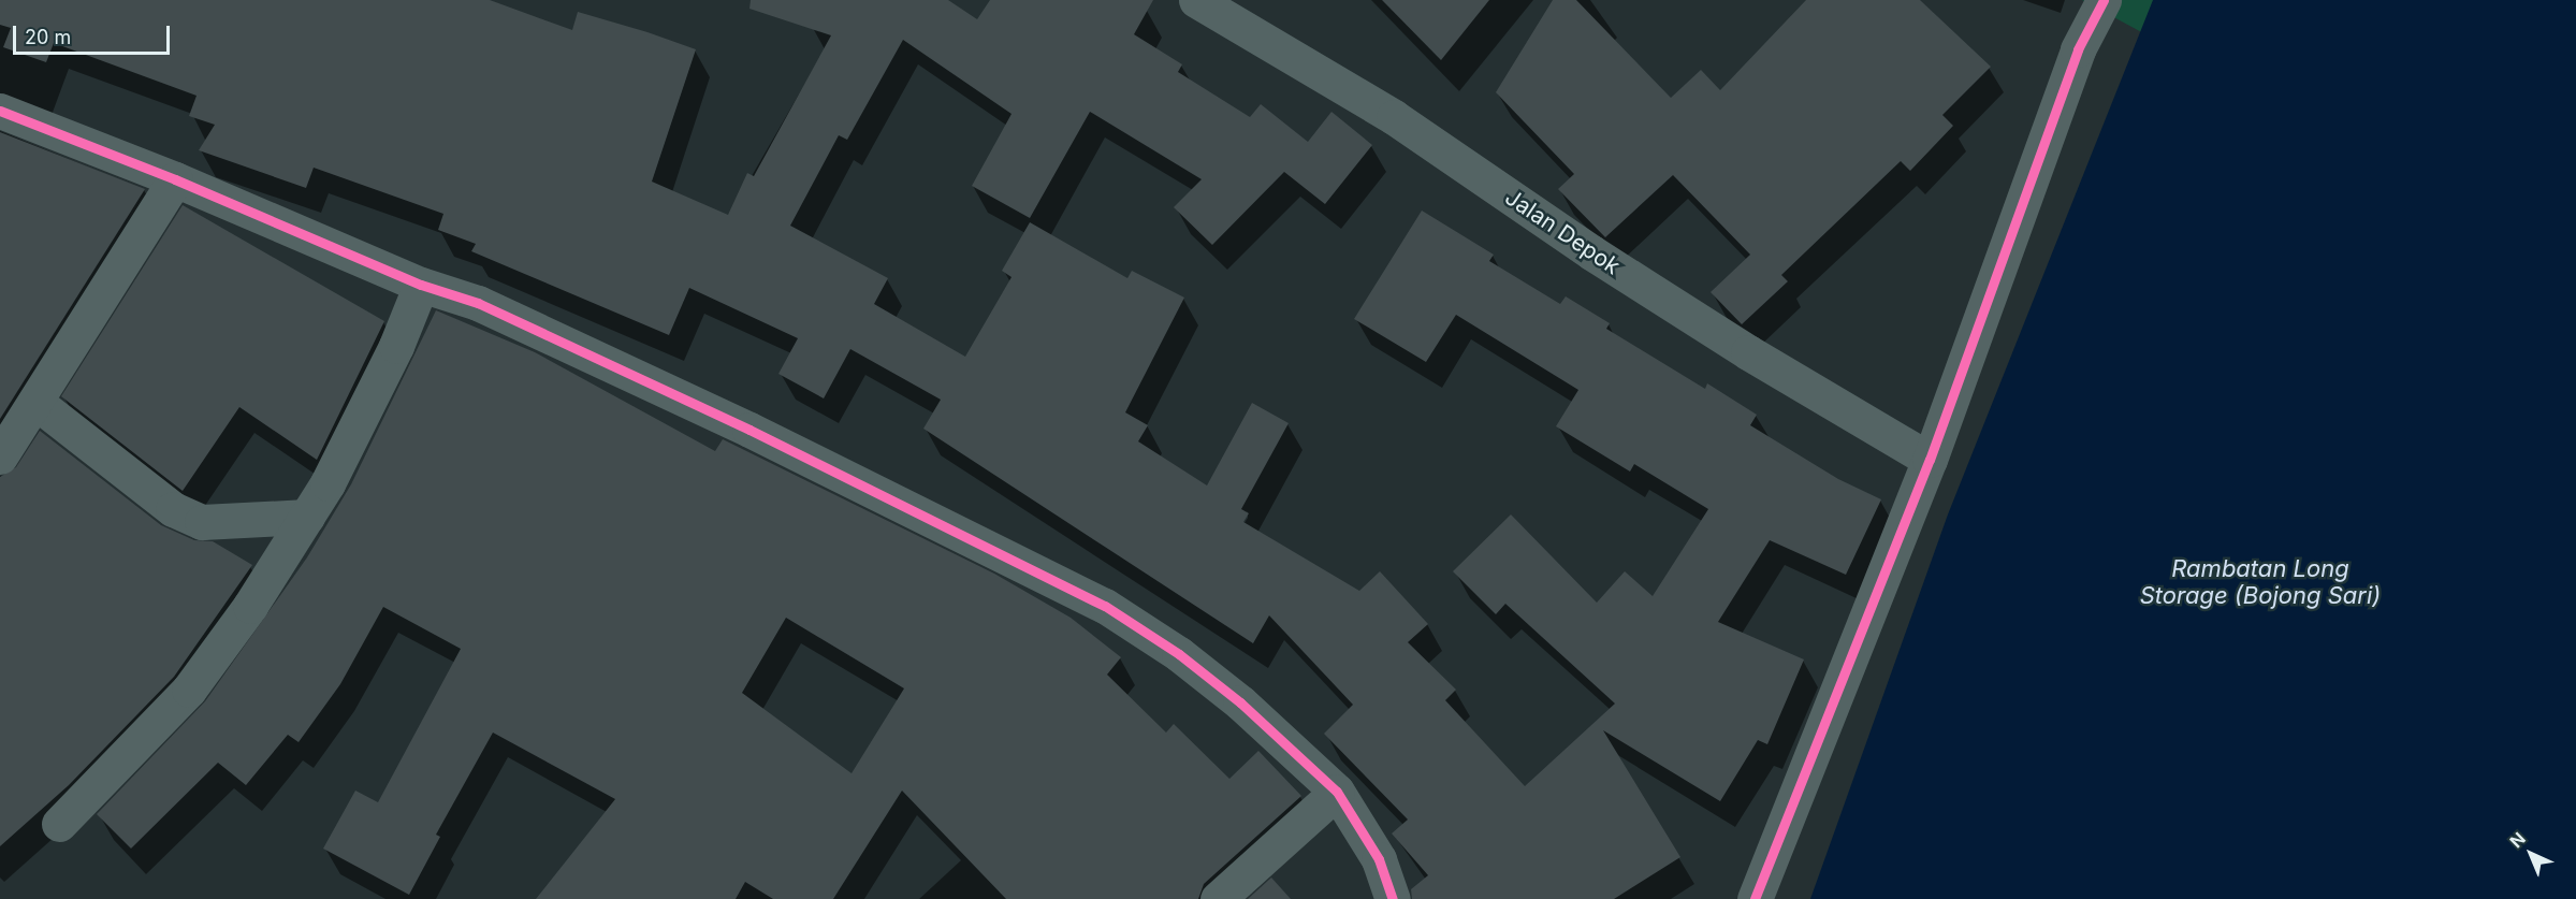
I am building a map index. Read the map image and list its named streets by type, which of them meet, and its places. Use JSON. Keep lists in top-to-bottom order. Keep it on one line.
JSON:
{"streets":{"street":["Jalan Depok"]},"water":["Rambatan Long Storage (Bojong Sari)"],"scale_bar":"20 m","north":"top left"}
